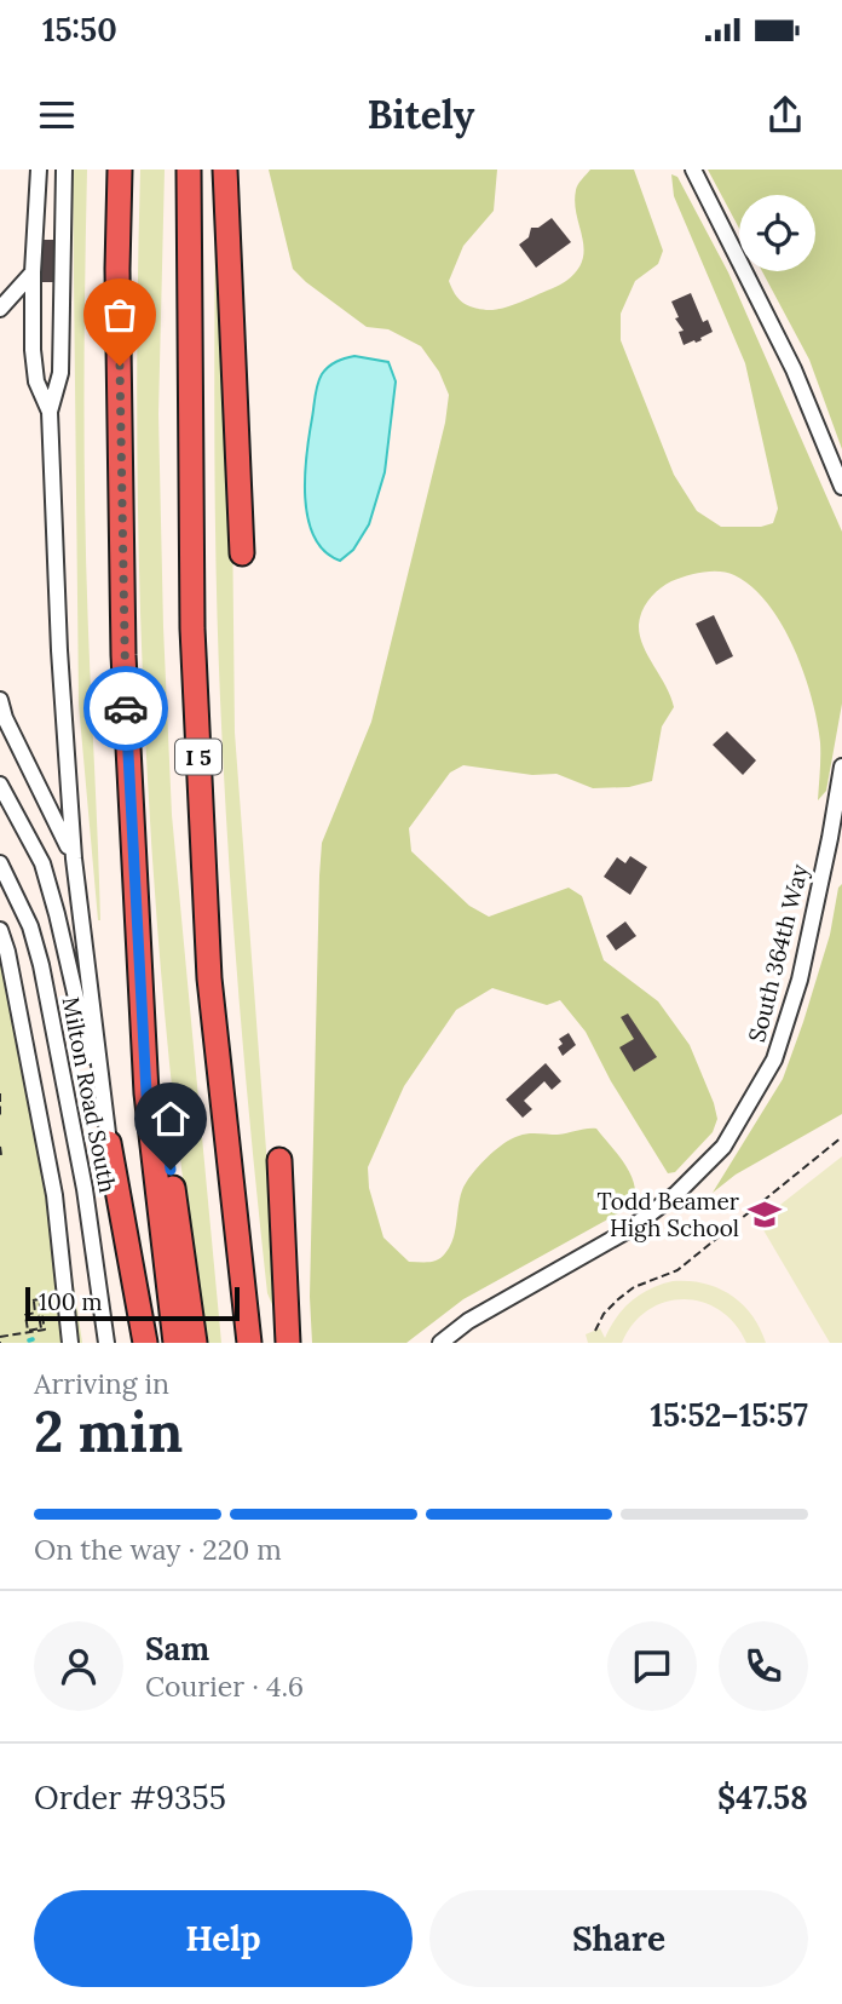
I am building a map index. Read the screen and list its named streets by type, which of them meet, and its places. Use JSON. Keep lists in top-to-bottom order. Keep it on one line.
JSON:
{"streets":{"highway":["I 5"],"street":["South 364th Way","Milton Road South"]},"places":{"school or university":["Todd Beamer High School"]},"scale_bar":"100 m","page":{"status":"15:50","header":"Bitely","scale":"100 m","heading":["2 min","Arriving in","15:52–15:57"],"panel":["Sam","Courier · 4.6","Order #9355","$47.58"],"bar":"On the way · 220 m","buttons":["Help","Share"]}}
